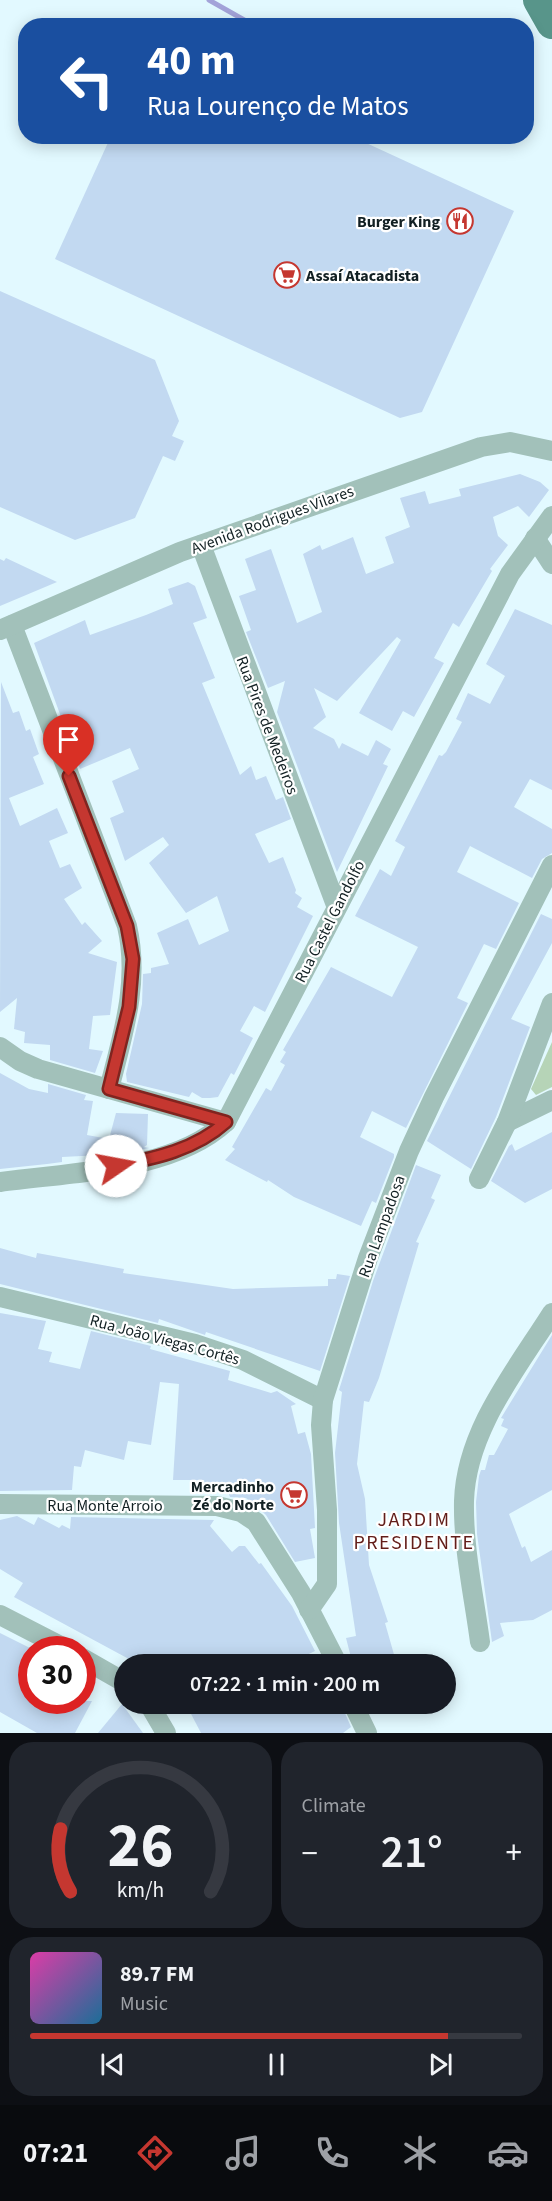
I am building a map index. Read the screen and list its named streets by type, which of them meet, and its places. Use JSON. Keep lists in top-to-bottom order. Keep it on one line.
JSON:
{"streets":{"street":["Avenida Rodrigues Vilares","Rua Pires de Medeiros","Rua Castel Gandolfo","Rua Lampadosa","Rua João Viegas Cortês","Rua Monte Arroio"]},"crossings":[["Avenida Rodrigues Vilares","Rua Pires de Medeiros"],["Rua Pires de Medeiros","Rua Castel Gandolfo"],["Rua Lampadosa","Rua João Viegas Cortês"],["Rua Lampadosa","Rua Monte Arroio"]],"districts":["JARDIM PRESIDENTE"],"places":{"restaurant":["Burger King"],"supermarket":["Assaí Atacadista","Mercadinho Zé do Norte"]},"page":{"turn":["40 m","Rua Lourenço de Matos"],"limit":"30","trip":"07:22 · 1 min · 200 m","tile":"Climate","heat":["−","21°","+"],"song":["89.7 FM","Music"],"tabs":"07:21","gauge":["26","km/h"]}}
